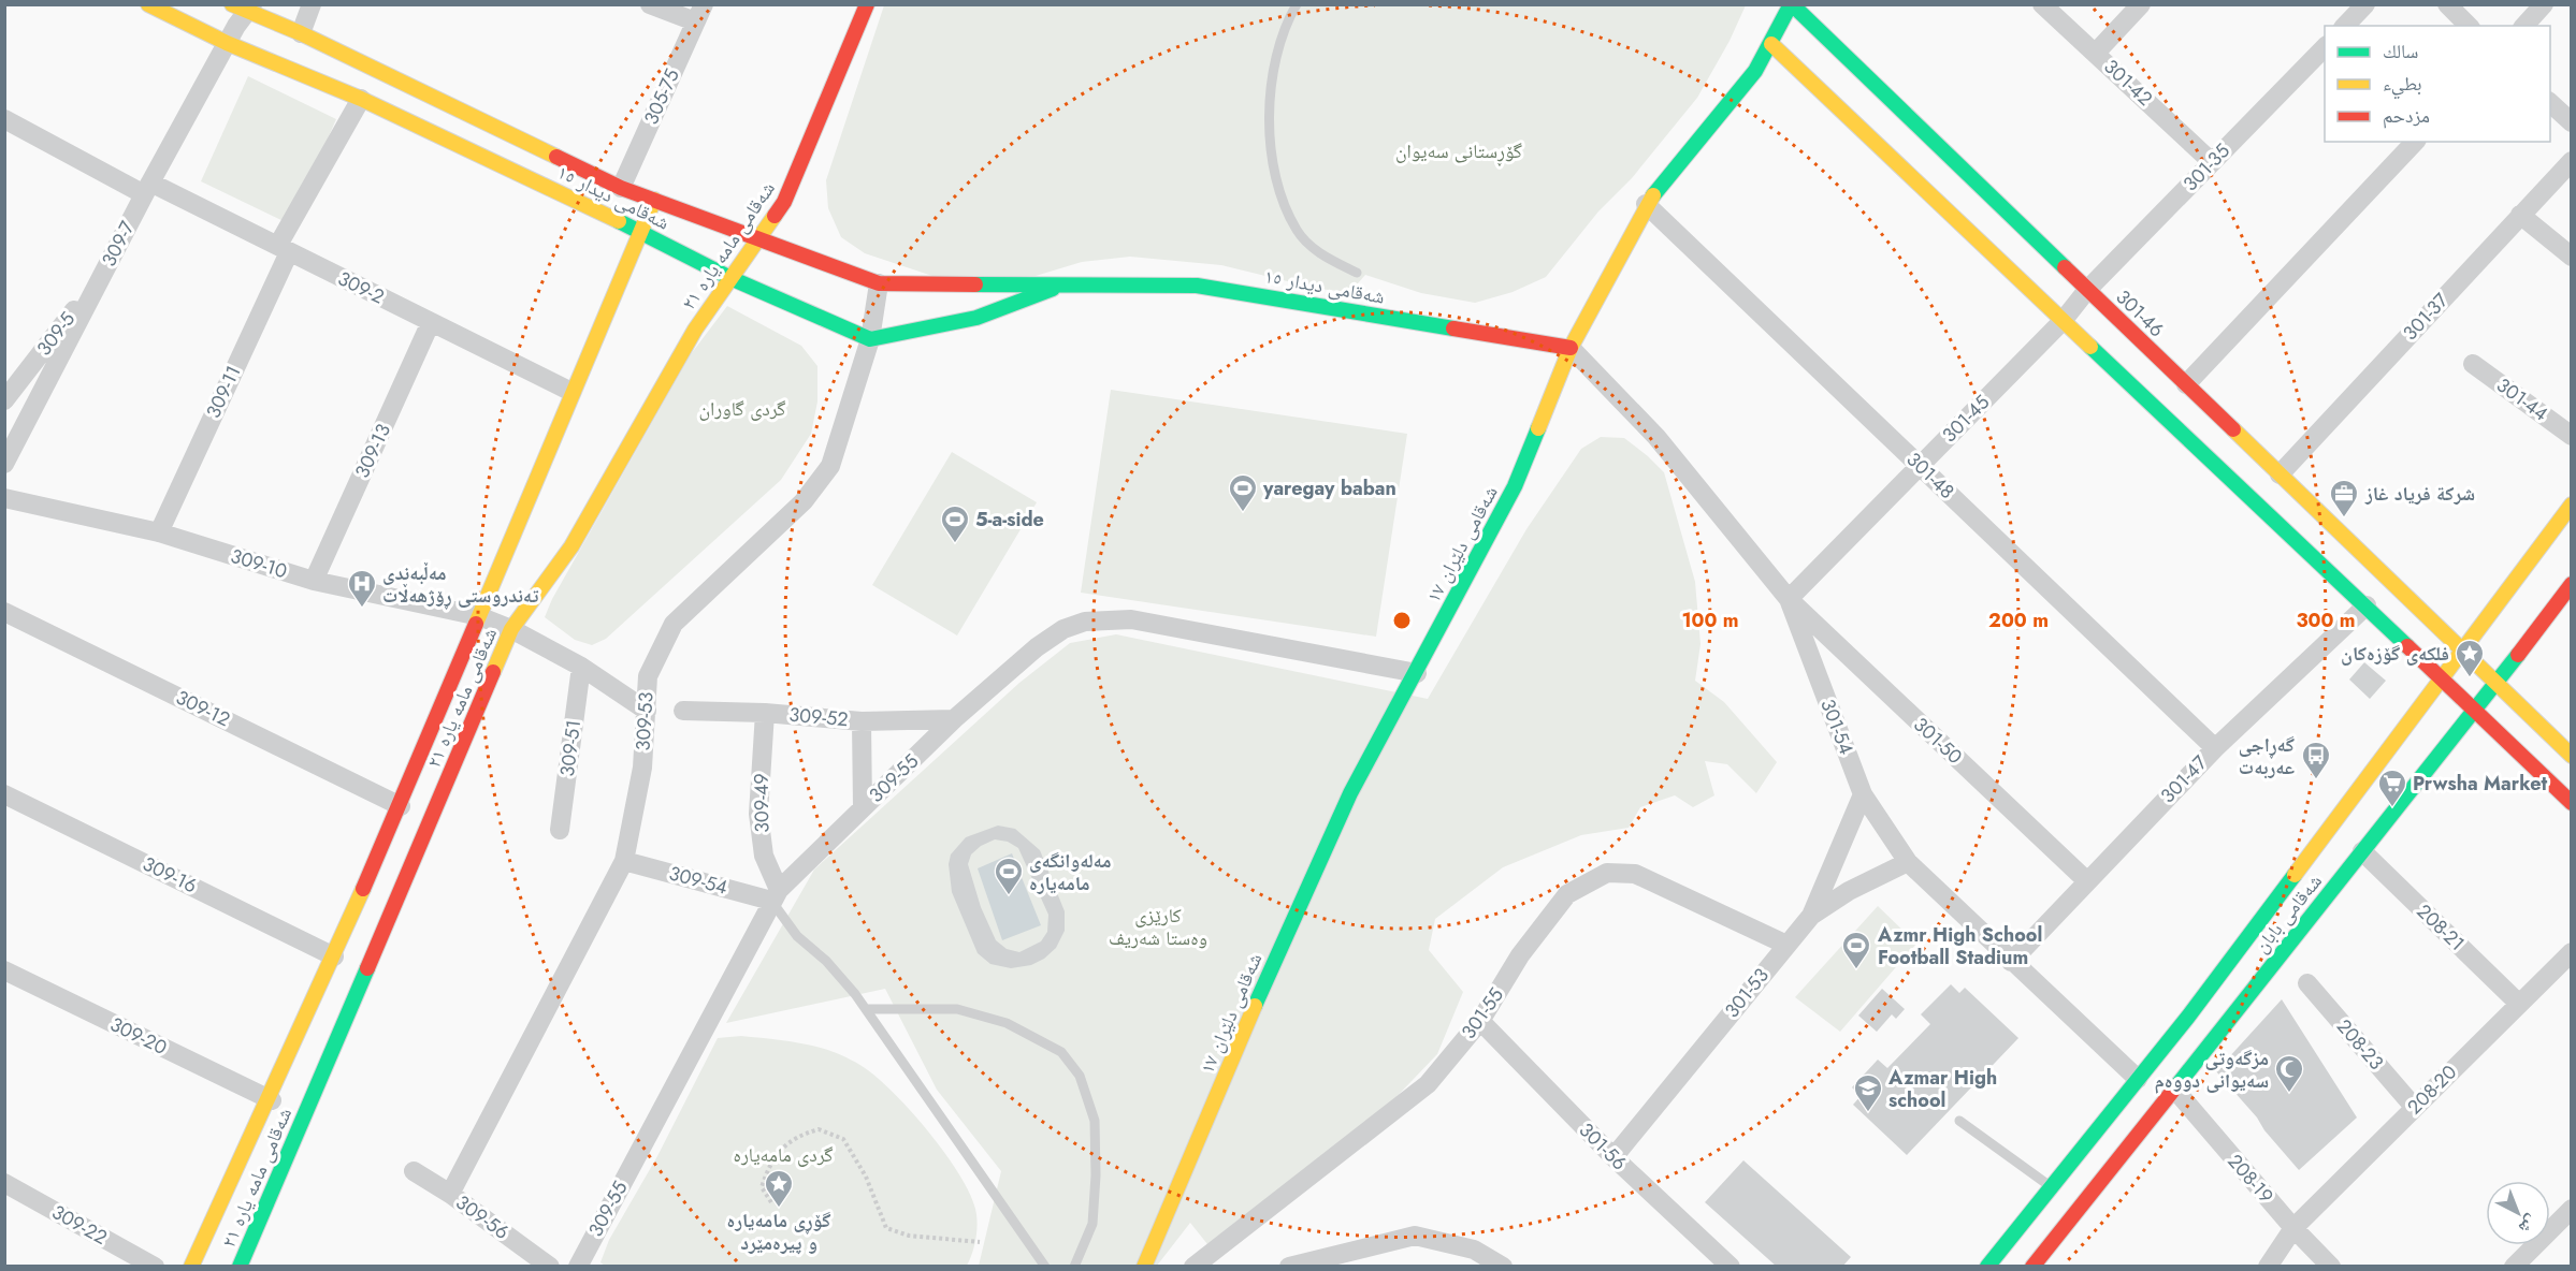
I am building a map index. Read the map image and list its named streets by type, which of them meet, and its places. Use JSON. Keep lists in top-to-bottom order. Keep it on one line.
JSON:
{"streets":{"main road":["شەقامی دیدار ١٥","شەقامی مامە یارە ٢١","301-46","شەقامی دلێران ١٧","شەقامی بابان"],"street":["301-42","305-75","301-35","309-7","309-2","301-37","309-5","309-11","301-44","301-45","309-13","301-48","309-10","309-12","309-52","309-53","301-54","301-50","309-51","309-55","301-47","309-49","309-16","309-54","208-21","301-53","301-55","309-20","208-23","208-20","301-56","208-19","309-56","309-22"]},"crossings":[["301-42","301-35"],["305-75","شەقامی دیدار ١٥"],["301-35","301-46"],["301-35","301-45"],["شەقامی دیدار ١٥","309-7"],["شەقامی دیدار ١٥","شەقامی مامە یارە ٢١"],["شەقامی دیدار ١٥","309-11"],["شەقامی دیدار ١٥","شەقامی دلێران ١٧"],["شەقامی دیدار ١٥","309-53"],["شەقامی دیدار ١٥","301-54"],["309-7","309-2"],["309-7","309-5"],["شەقامی مامە یارە ٢١","309-2"],["شەقامی مامە یارە ٢١","309-10"],["شەقامی مامە یارە ٢١","309-12"],["شەقامی مامە یارە ٢١","309-16"],["شەقامی مامە یارە ٢١","309-20"],["309-2","309-11"],["309-2","309-13"],["301-46","301-37"],["301-46","شەقامی دلێران ١٧"],["301-46","شەقامی بابان"],["309-11","309-10"],["301-45","301-48"],["301-45","301-54"],["301-45","301-50"],["309-13","309-10"],["301-48","شەقامی دلێران ١٧"],["301-48","301-47"],["شەقامی دلێران ١٧","301-54"],["شەقامی دلێران ١٧","309-55"],["309-52","309-55"],["309-52","309-49"],["309-53","309-54"],["309-53","309-56"],["301-54","301-50"],["301-54","301-47"],["301-54","301-53"],["301-50","301-47"],["309-55","309-49"],["309-55","309-54"],["309-49","309-54"],["شەقامی بابان","208-21"],["شەقامی بابان","208-19"],["208-21","208-20"],["301-53","301-55"],["301-53","301-56"],["301-55","301-56"],["208-23","208-20"],["208-20","208-19"]],"parks":["گۆڕستانی سەیوان","گردی گاوران","کارێزی وەستا شەریف","گردی مامەیارە"],"places":{"sports":["yaregay baban","5-a-side","مەلەوانگەی مامەیارە","Azmr High School Football Stadium"],"office":["شرکة فرياد غاز"],"hospital":["مەڵبەندی تەندروستی ڕۆژهەڵات"],"place":["فلکەی گۆزەکان","گۆڕی مامەیارە و پیرەمێرد"],"bus stop":["گەڕاجی عەربەت"],"supermarket":["Prwsha Market"],"mosque":["مزگەوتی سەیوانی دووەم"],"school or university":["Azmar High school"]},"legend":["سالك","بطيء","مزدحم"],"north":"bottom right","rings":["100 m","200 m","300 m"]}
